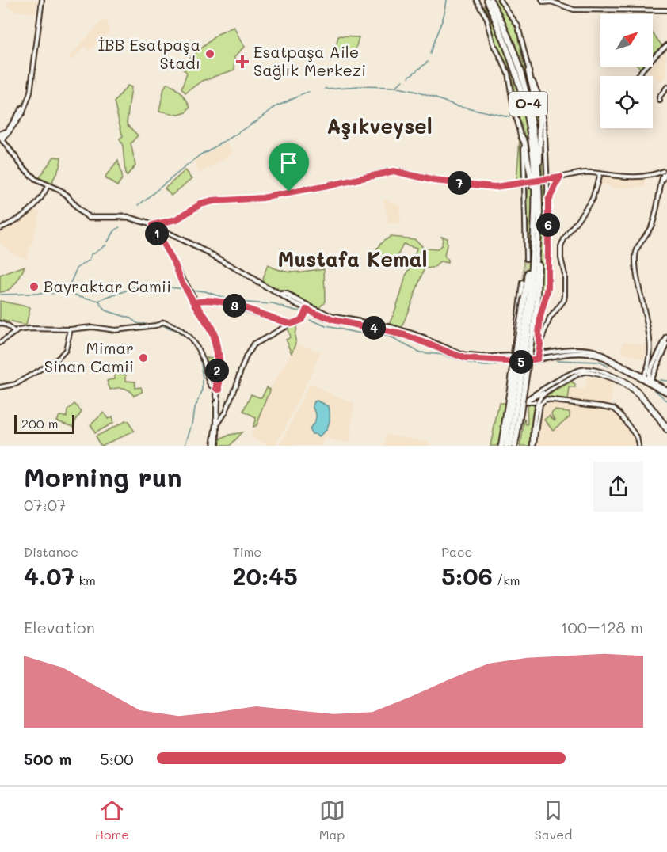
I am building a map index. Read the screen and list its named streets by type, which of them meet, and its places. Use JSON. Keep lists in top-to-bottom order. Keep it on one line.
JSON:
{"streets":{"highway":["O-4"]},"districts":["Aşıkveysel","Mustafa Kemal"],"places":{"other":["İBB Esatpaşa Stadı","Bayraktar Camii","Mimar Sinan Camii"],"health":["Esatpaşa Aile Sağlık Merkezi"]},"scale_bar":"200 m","north":"top right","page":{"pins":["7","6","1","3","4","5","2"],"scale":"200 m","heading":["Morning run","07:07"],"stats":[["Distance","4.07 km"],["Time","20:45"],["Pace","5:06 /km"]],"chart":["Elevation","100–128 m"],"list":[{"name":"500 m","note":"5:00"}],"tabs":["Home","Map","Saved"]}}
